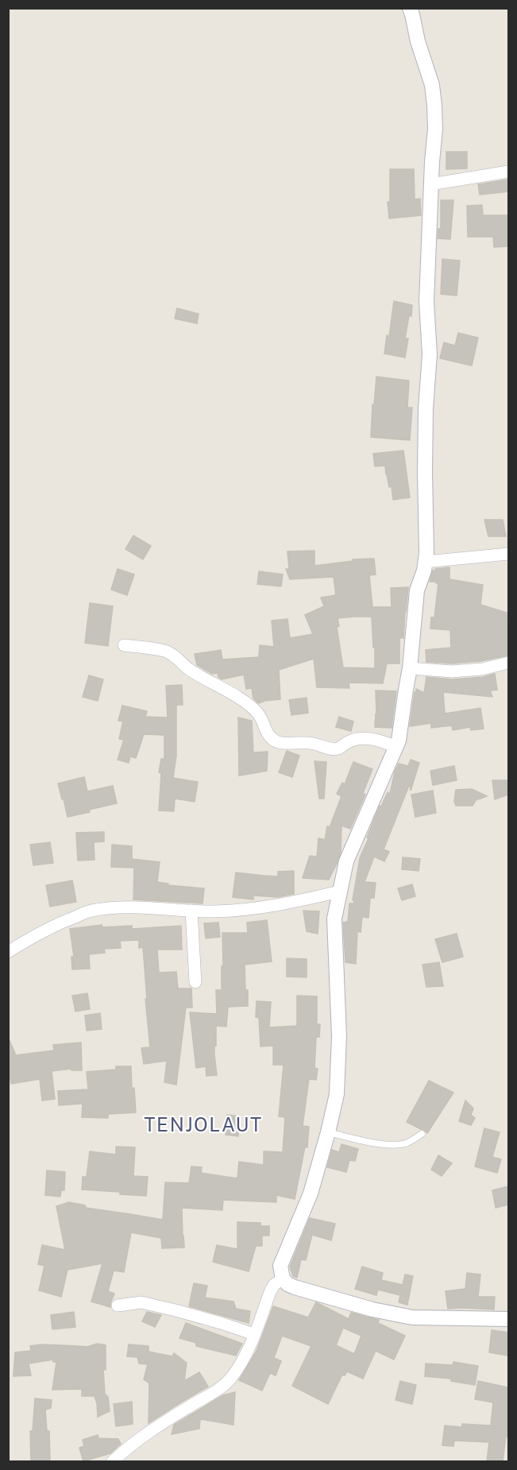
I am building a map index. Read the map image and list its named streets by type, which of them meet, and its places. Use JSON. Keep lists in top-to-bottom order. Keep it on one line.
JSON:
{"districts":["TENJOLAUT"]}
